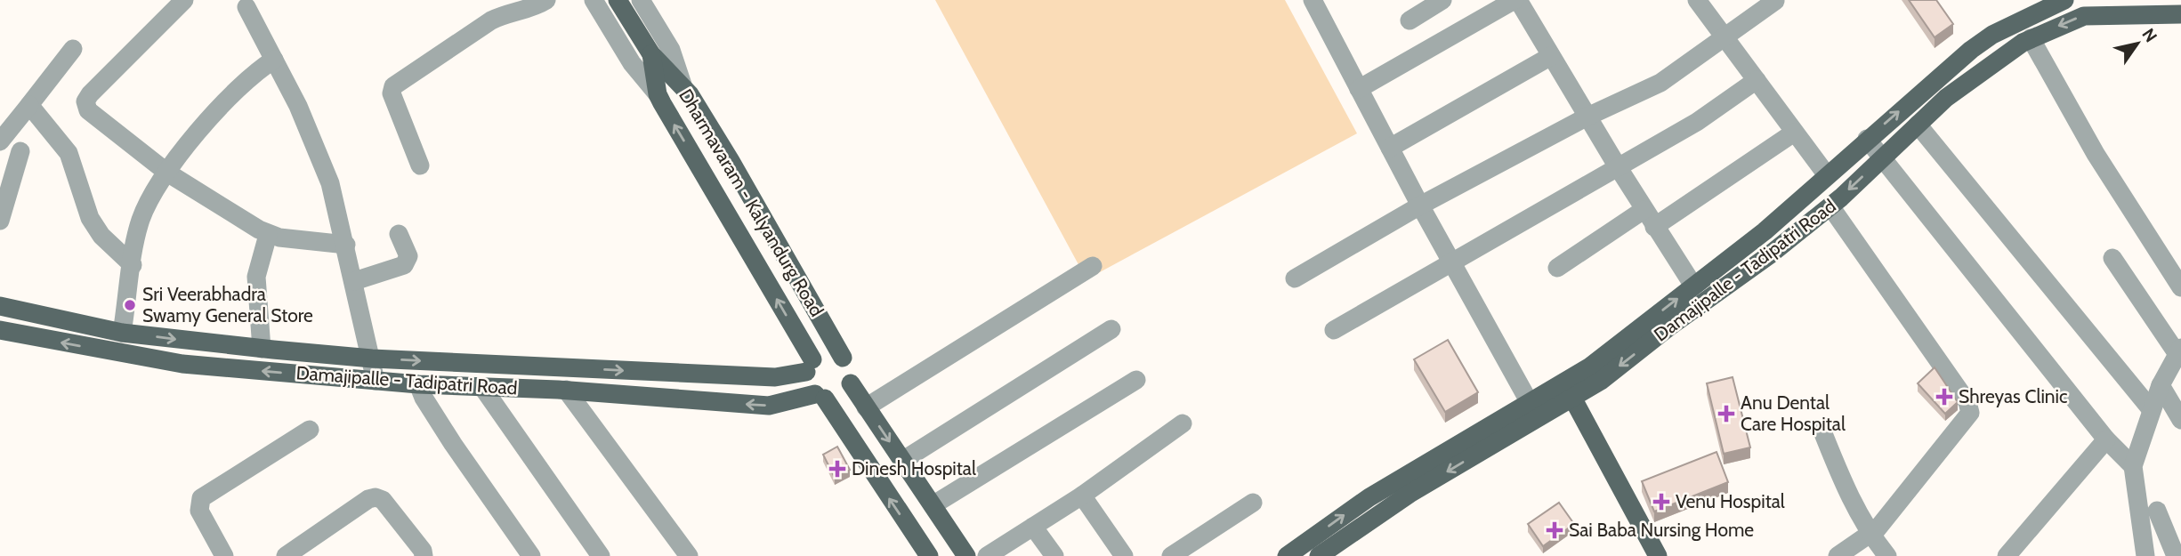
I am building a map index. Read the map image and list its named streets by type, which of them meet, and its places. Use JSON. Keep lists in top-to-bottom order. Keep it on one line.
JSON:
{"streets":{"main road":["Dharmavaram - Kalyandurg Road","Damajipalle - Tadipatri Road"]},"crossings":[["Dharmavaram - Kalyandurg Road","Damajipalle - Tadipatri Road"]],"places":{"other":["Sri Veerabhadra Swamy General Store"],"health":["Shreyas Clinic","Anu Dental Care Hospital","Dinesh Hospital","Venu Hospital","Sai Baba Nursing Home"]},"north":"top right"}
